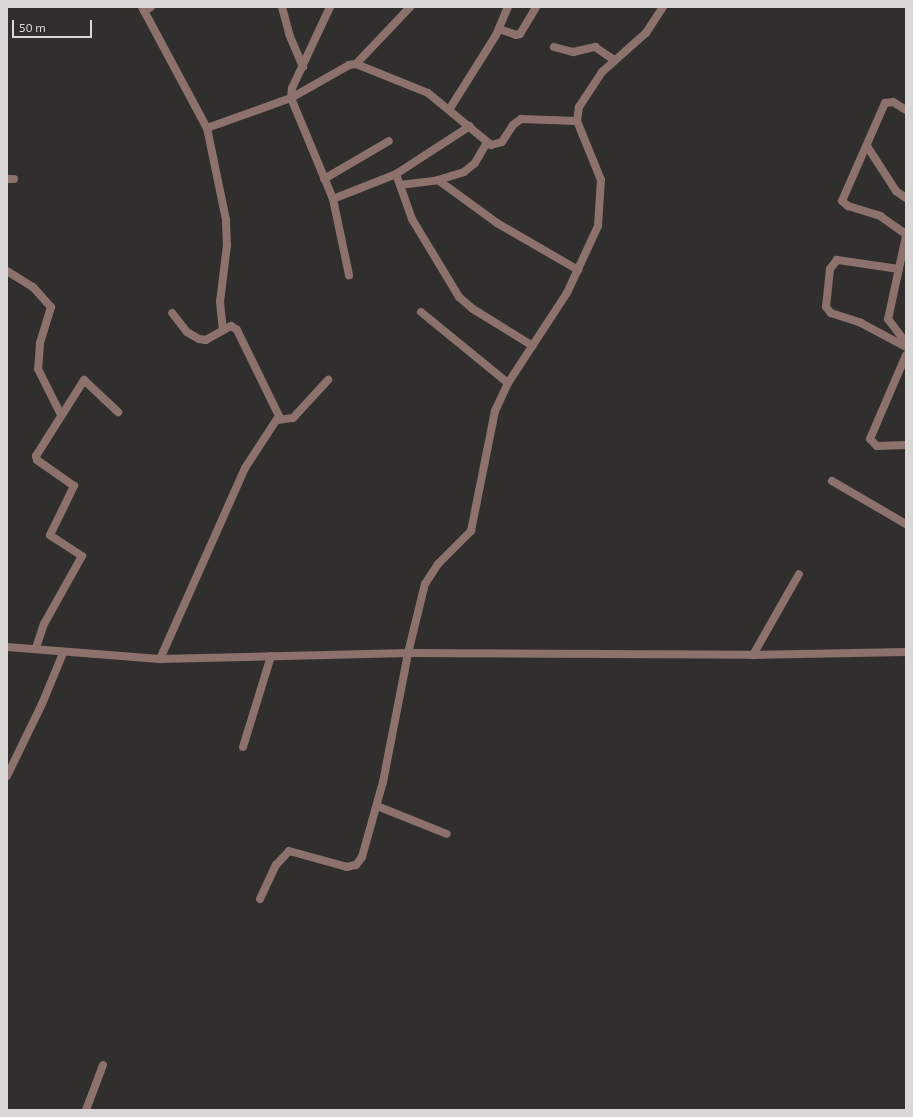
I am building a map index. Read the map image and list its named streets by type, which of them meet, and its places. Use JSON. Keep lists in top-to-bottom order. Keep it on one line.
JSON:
{"scale_bar":"50 m"}
